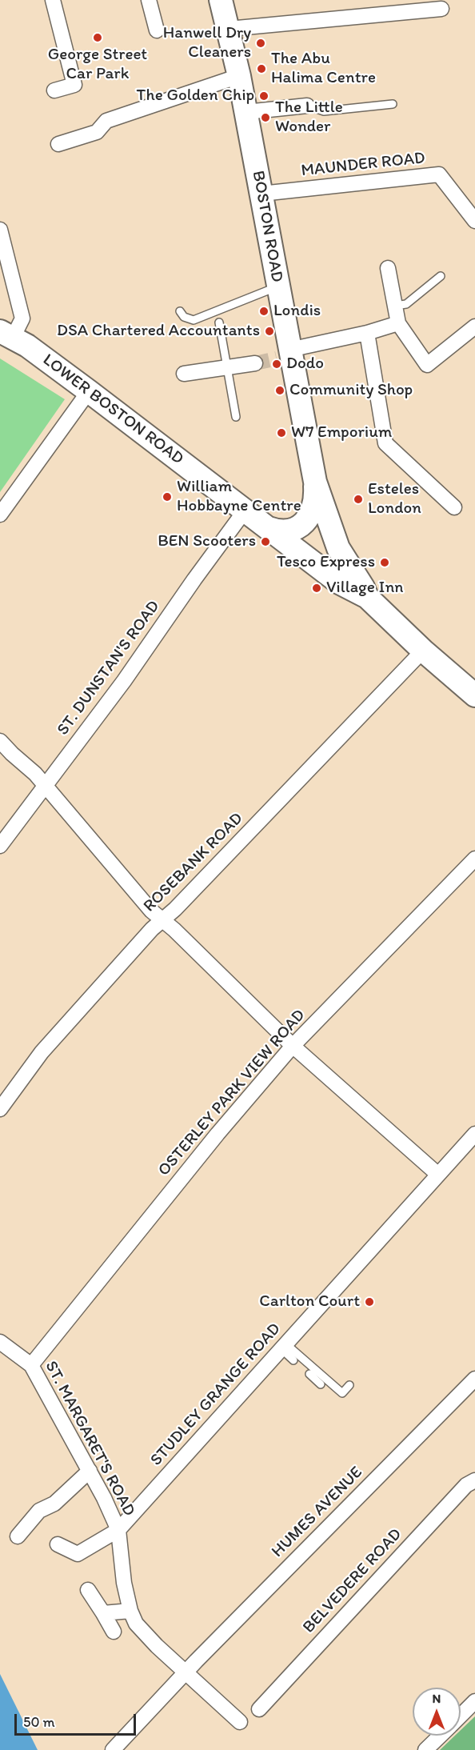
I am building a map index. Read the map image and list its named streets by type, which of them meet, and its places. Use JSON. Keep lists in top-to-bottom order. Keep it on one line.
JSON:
{"streets":{"main road":["BOSTON ROAD","LOWER BOSTON ROAD"],"street":["MAUNDER ROAD","ST. DUNSTAN'S ROAD","ROSEBANK ROAD","OSTERLEY PARK VIEW ROAD","STUDLEY GRANGE ROAD","ST. MARGARET'S ROAD","HUMES AVENUE","BELVEDERE ROAD"]},"crossings":[["MAUNDER ROAD","BOSTON ROAD"],["BOSTON ROAD","LOWER BOSTON ROAD"],["BOSTON ROAD","ROSEBANK ROAD"],["LOWER BOSTON ROAD","ST. DUNSTAN'S ROAD"],["OSTERLEY PARK VIEW ROAD","ST. MARGARET'S ROAD"],["STUDLEY GRANGE ROAD","ST. MARGARET'S ROAD"],["ST. MARGARET'S ROAD","HUMES AVENUE"]],"places":["George Street Car Park","Hanwell Dry Cleaners","The Abu Halima Centre","The Golden Chip","The Little Wonder","Londis","DSA Chartered Accountants","Dodo","Community Shop","W7 Emporium","William Hobbayne Centre","Esteles London","BEN Scooters","Tesco Express","Village Inn","Carlton Court"],"scale_bar":"50 m","north":"top"}
